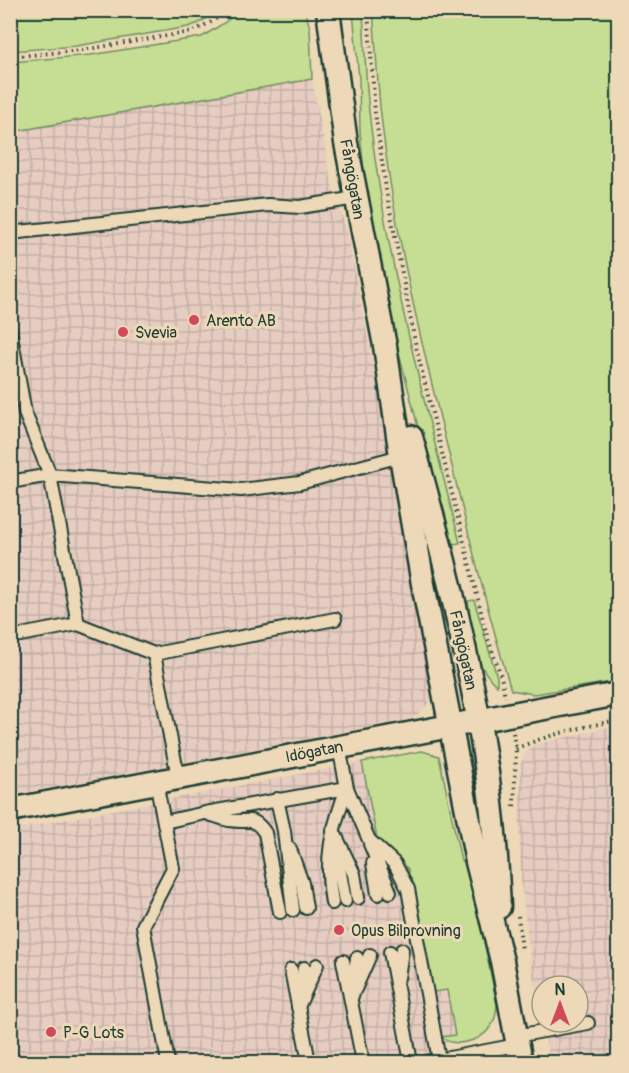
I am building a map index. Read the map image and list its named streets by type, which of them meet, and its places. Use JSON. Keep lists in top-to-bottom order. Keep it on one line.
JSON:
{"streets":{"street":["Fångögatan","Idögatan"]},"crossings":[["Fångögatan","Idögatan"]],"places":["Arento AB","Svevia","Opus Bilprovning","P-G Lots"],"north":"top"}
